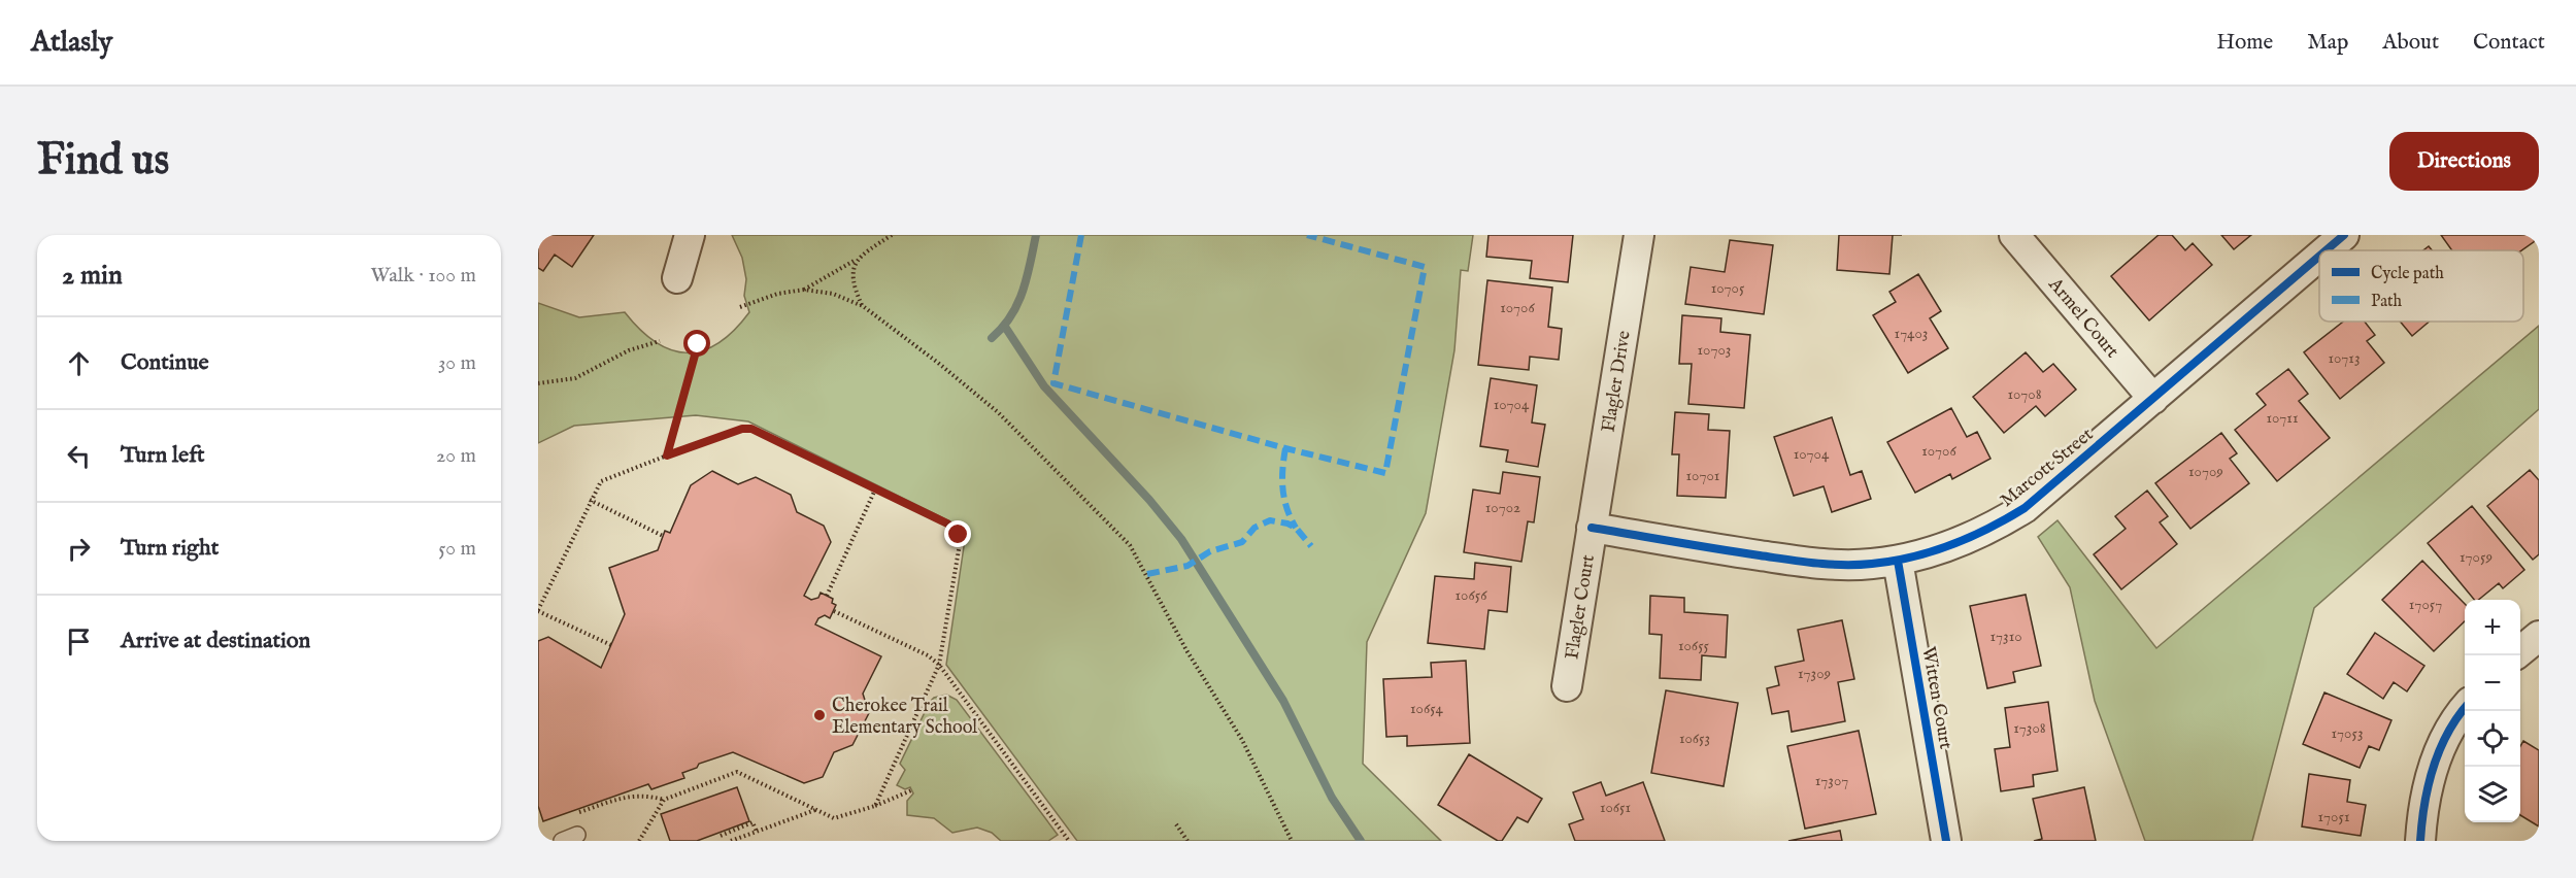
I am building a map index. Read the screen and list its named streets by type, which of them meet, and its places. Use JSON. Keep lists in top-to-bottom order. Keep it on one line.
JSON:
{"streets":{"street":["Armel Court","Flagler Drive","Marcott Street","Flagler Court","Witten Court"]},"crossings":[["Armel Court","Marcott Street"],["Flagler Drive","Marcott Street"],["Flagler Drive","Flagler Court"],["Marcott Street","Flagler Court"],["Marcott Street","Witten Court"]],"places":["Cherokee Trail Elementary School"],"house_numbers":["10705","10706","17403","10703","10713","10708","10704","10711","10706","10704","10709","10701","10702","17059","10656","17057","17310","10655","17309","10654","17308","17053","10653","17307","10651","17051"],"legend":["Cycle path","Path"],"page":{"header":"Atlasly","nav":["Home","Map","About","Contact"],"buttons":"Directions","title":"Find us","heading":["2 min","Walk · 100 m"],"list":[["Continue","30 m"],["Turn left","20 m"],["Turn right","50 m"],"Arrive at destination"],"map_buttons":["+","−"]}}
